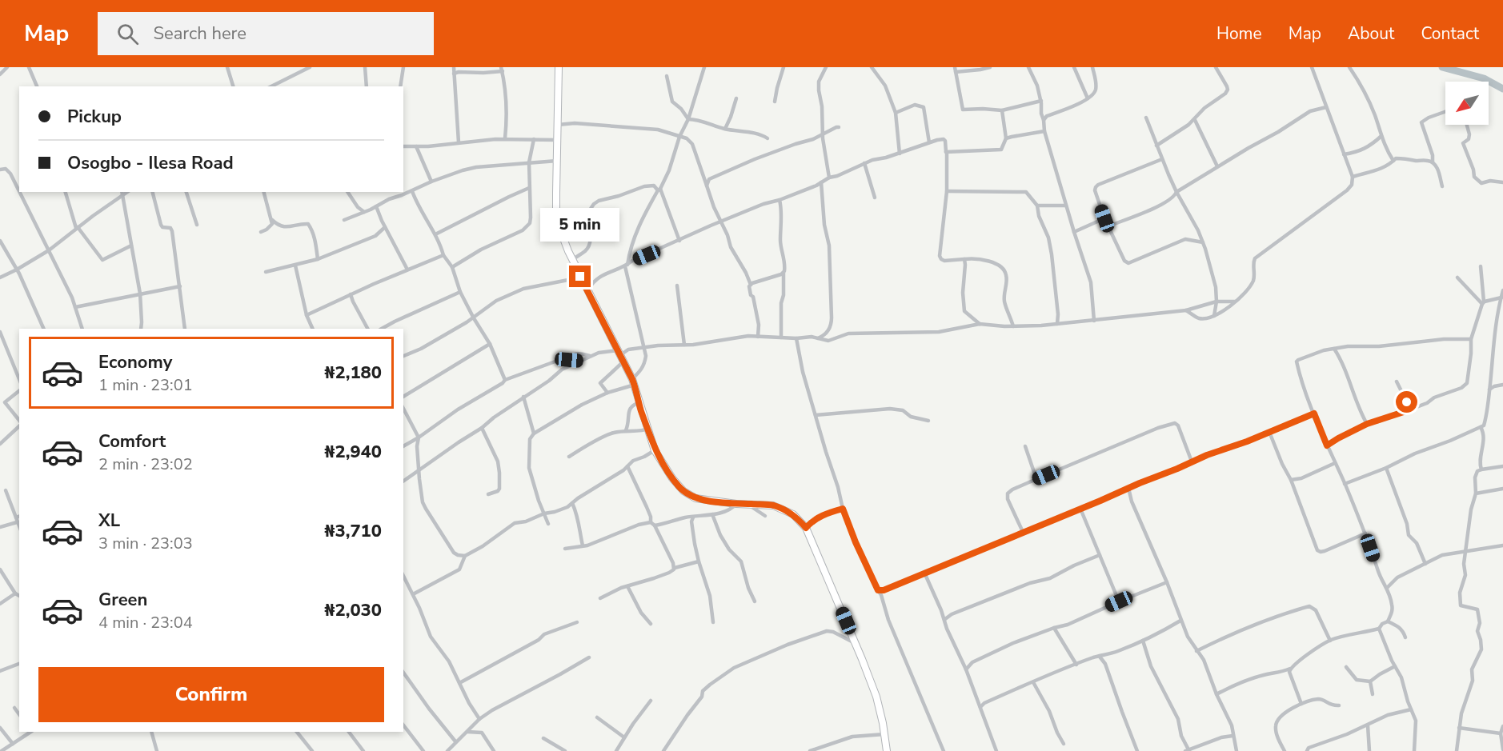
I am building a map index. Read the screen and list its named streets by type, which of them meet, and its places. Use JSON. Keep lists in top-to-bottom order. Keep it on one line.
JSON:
{"north":"bottom left","page":{"header":"Map","search":"Search here","nav":["Home","Map","About","Contact"],"banner":["Pickup","Osogbo - Ilesa Road"],"bubble":"5 min","list":[{"name":"Economy","note":"1 min · 23:01","value":"₦2,180"},{"name":"Comfort","note":"2 min · 23:02","value":"₦2,940"},{"name":"XL","note":"3 min · 23:03","value":"₦3,710"},{"name":"Green","note":"4 min · 23:04","value":"₦2,030"}],"buttons":"Confirm"}}
